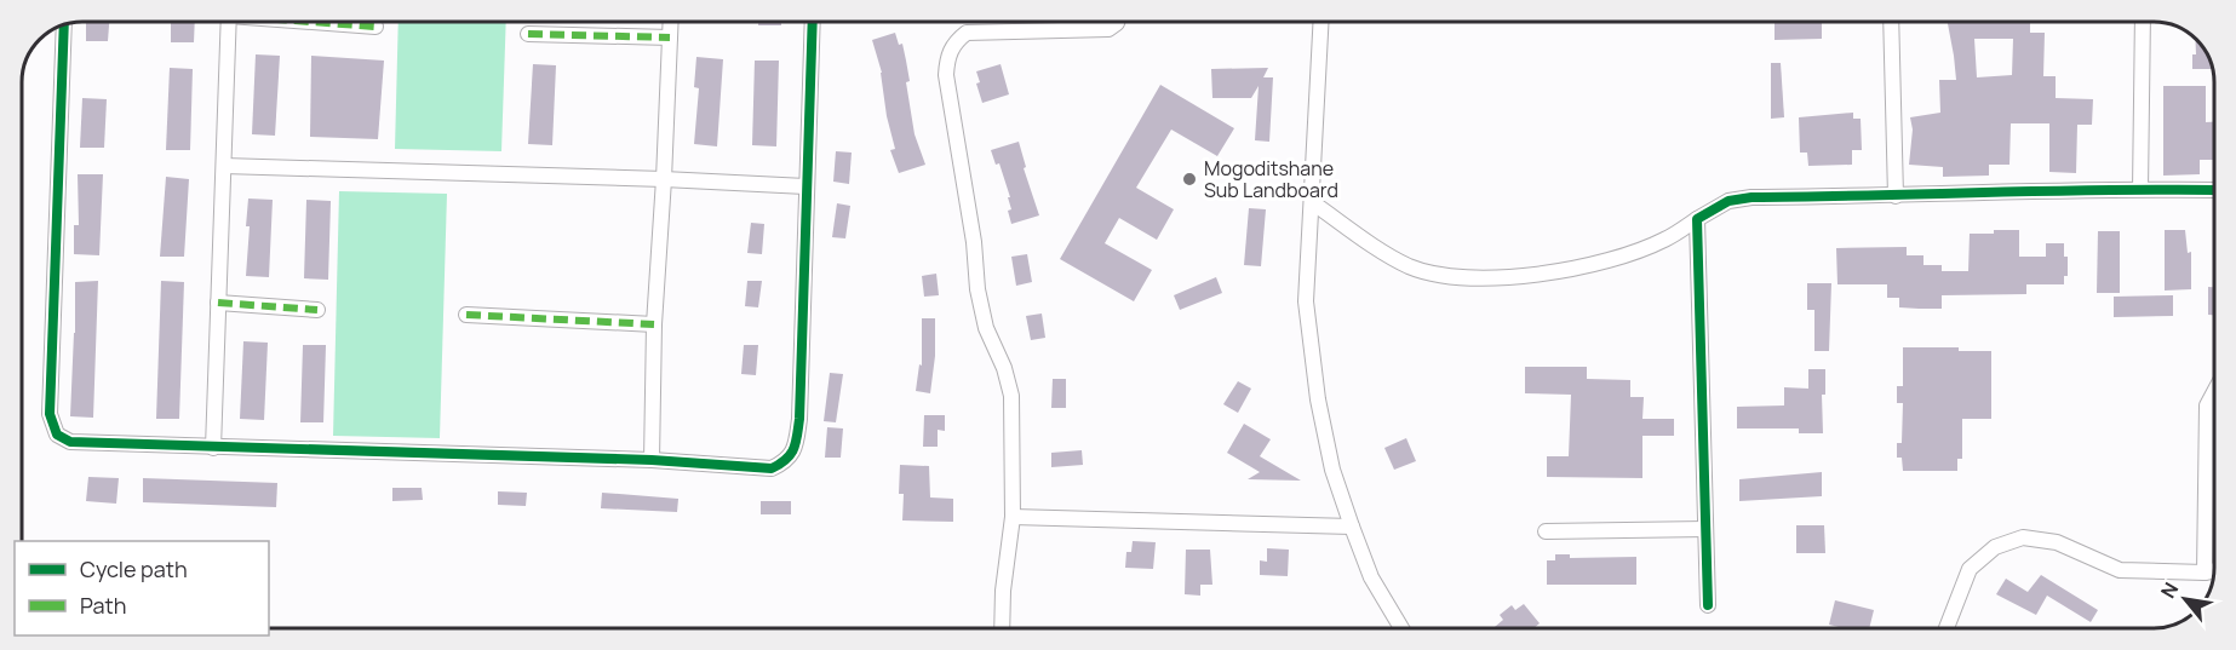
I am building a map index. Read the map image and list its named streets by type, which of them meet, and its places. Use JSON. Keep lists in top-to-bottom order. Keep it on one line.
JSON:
{"places":["Mogoditshane Sub Landboard"],"legend":["Cycle path","Path"],"north":"top left"}
